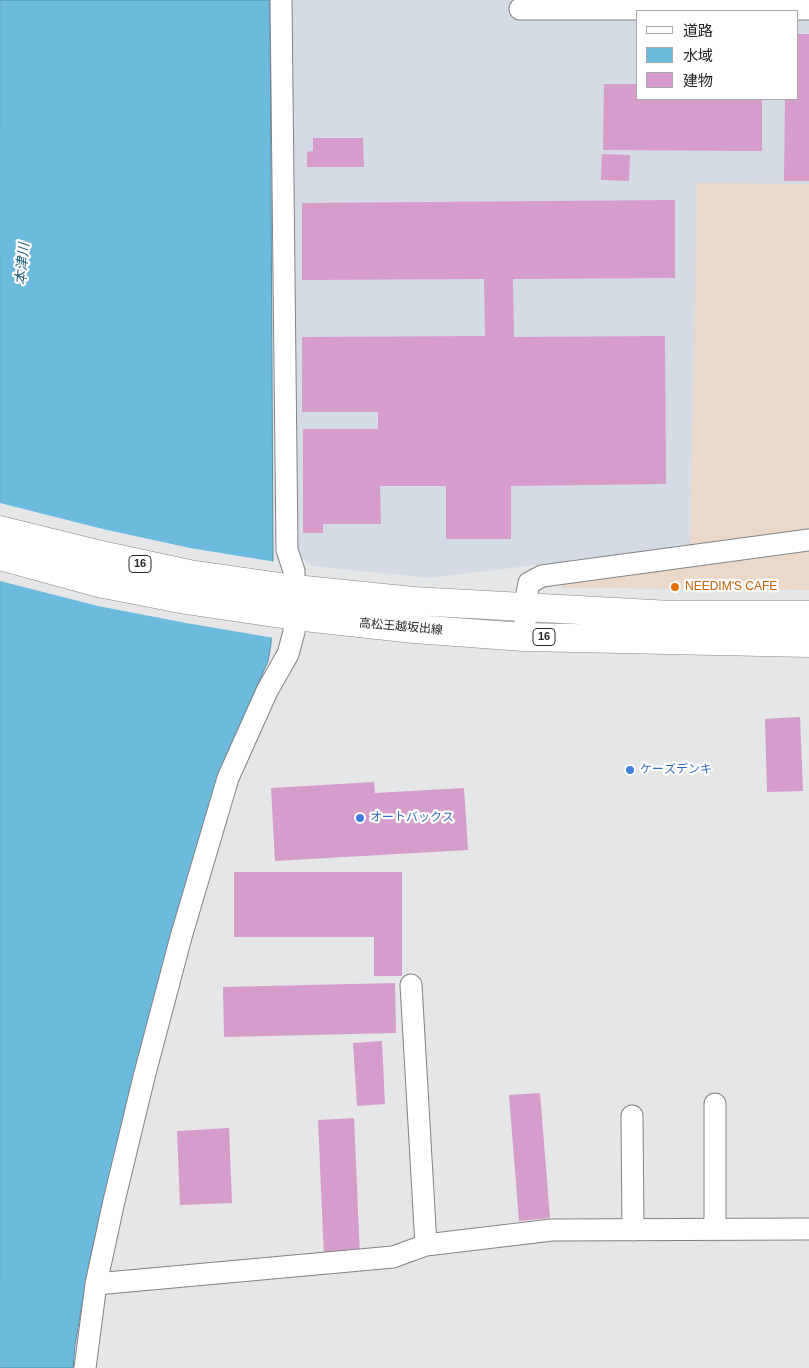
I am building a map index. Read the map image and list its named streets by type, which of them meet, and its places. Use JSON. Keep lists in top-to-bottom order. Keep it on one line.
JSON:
{"streets":{"main road":["16","高松王越坂出線"]},"water":["本津川"],"places":["NEEDIM'S CAFE","ケーズデンキ","オートバックス"],"legend":["道路","水域","建物"]}
